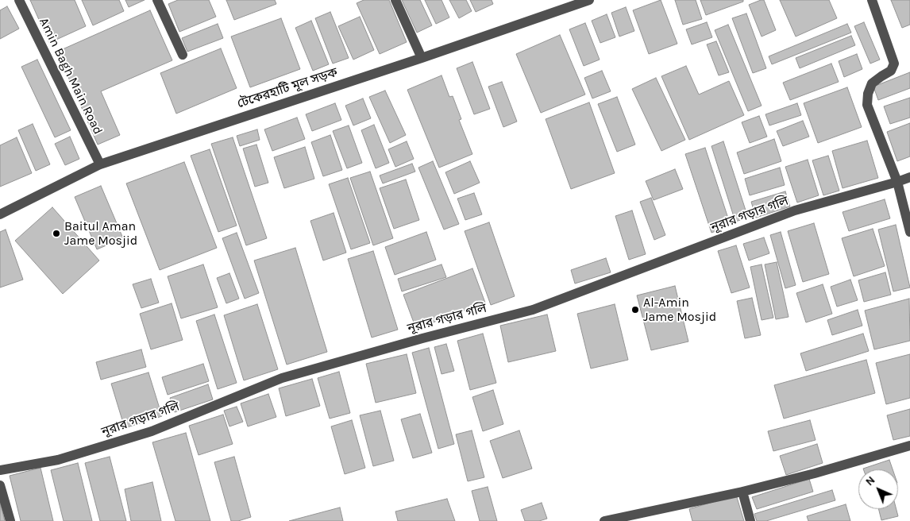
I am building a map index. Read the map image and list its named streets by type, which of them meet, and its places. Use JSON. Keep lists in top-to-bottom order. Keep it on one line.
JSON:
{"streets":{"street":["Amin Bagh Main Road","টেকেরহাটি মূল সড়ক","নূরার গড়ার গলি"]},"crossings":[["Amin Bagh Main Road","টেকেরহাটি মূল সড়ক"]],"places":["Baitul Aman Jame Mosjid","Al-Amin Jame Mosjid"],"north":"top left"}
